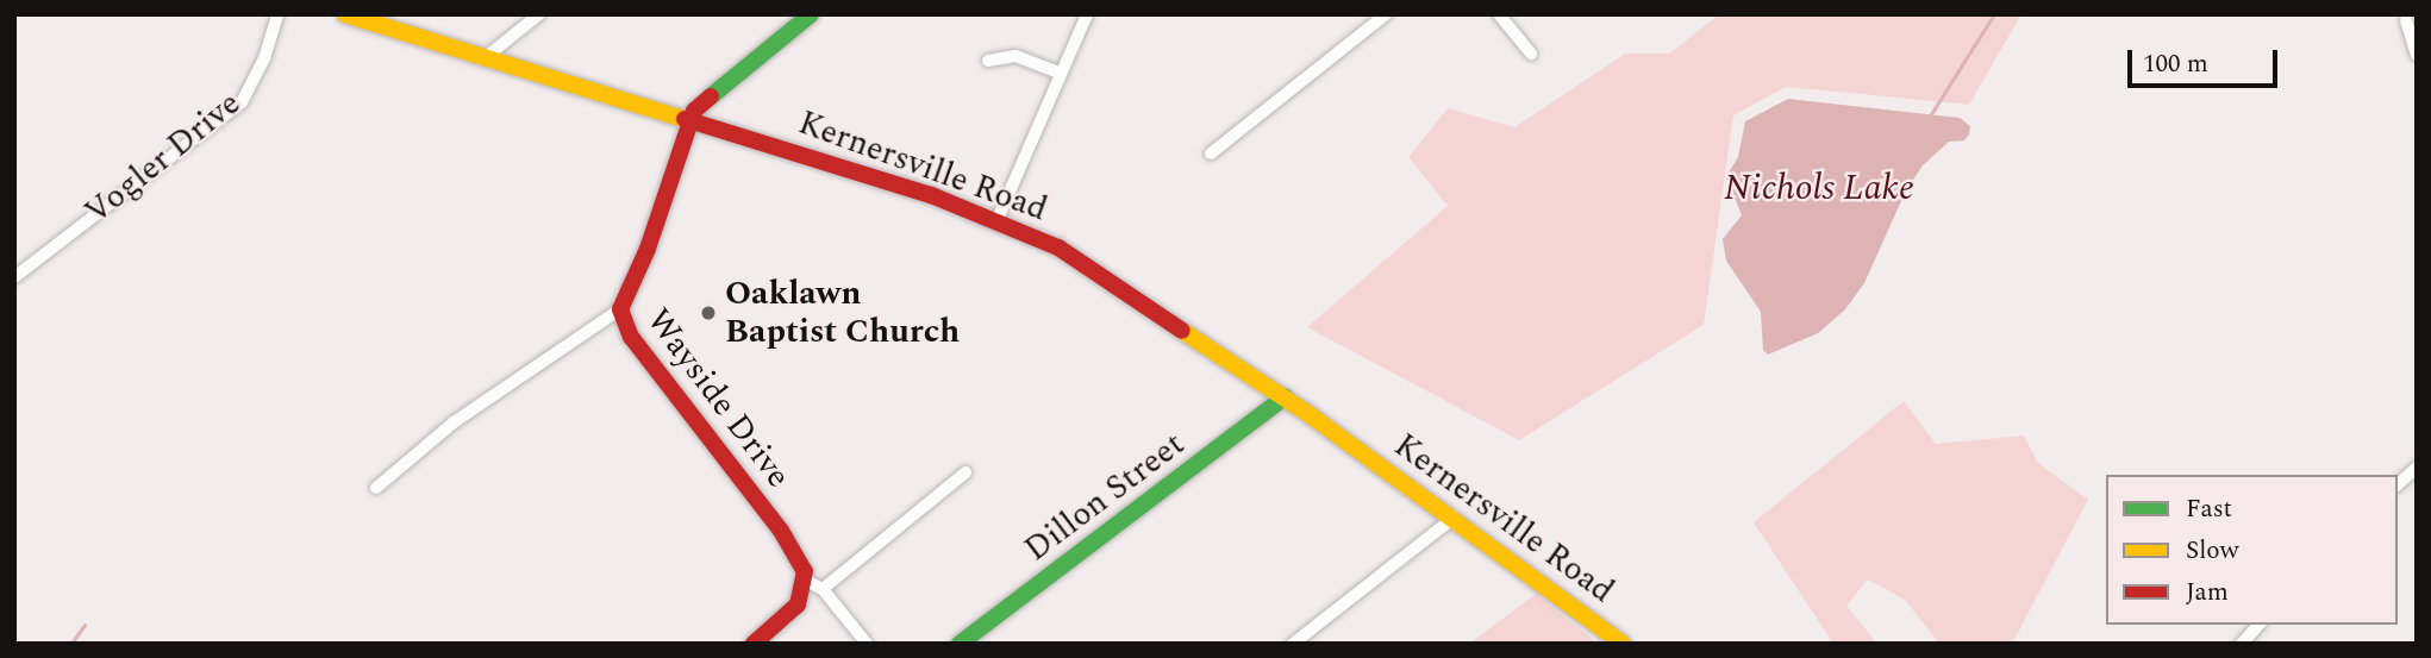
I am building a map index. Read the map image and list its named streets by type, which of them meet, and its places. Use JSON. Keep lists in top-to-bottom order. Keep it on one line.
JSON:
{"streets":{"main road":["Kernersville Road","Wayside Drive","Dillon Street"],"street":["Vogler Drive"]},"crossings":[["Kernersville Road","Wayside Drive"],["Kernersville Road","Dillon Street"]],"water":["Nichols Lake"],"places":["Oaklawn Baptist Church"],"legend":["Fast","Slow","Jam"],"scale_bar":"100 m"}
